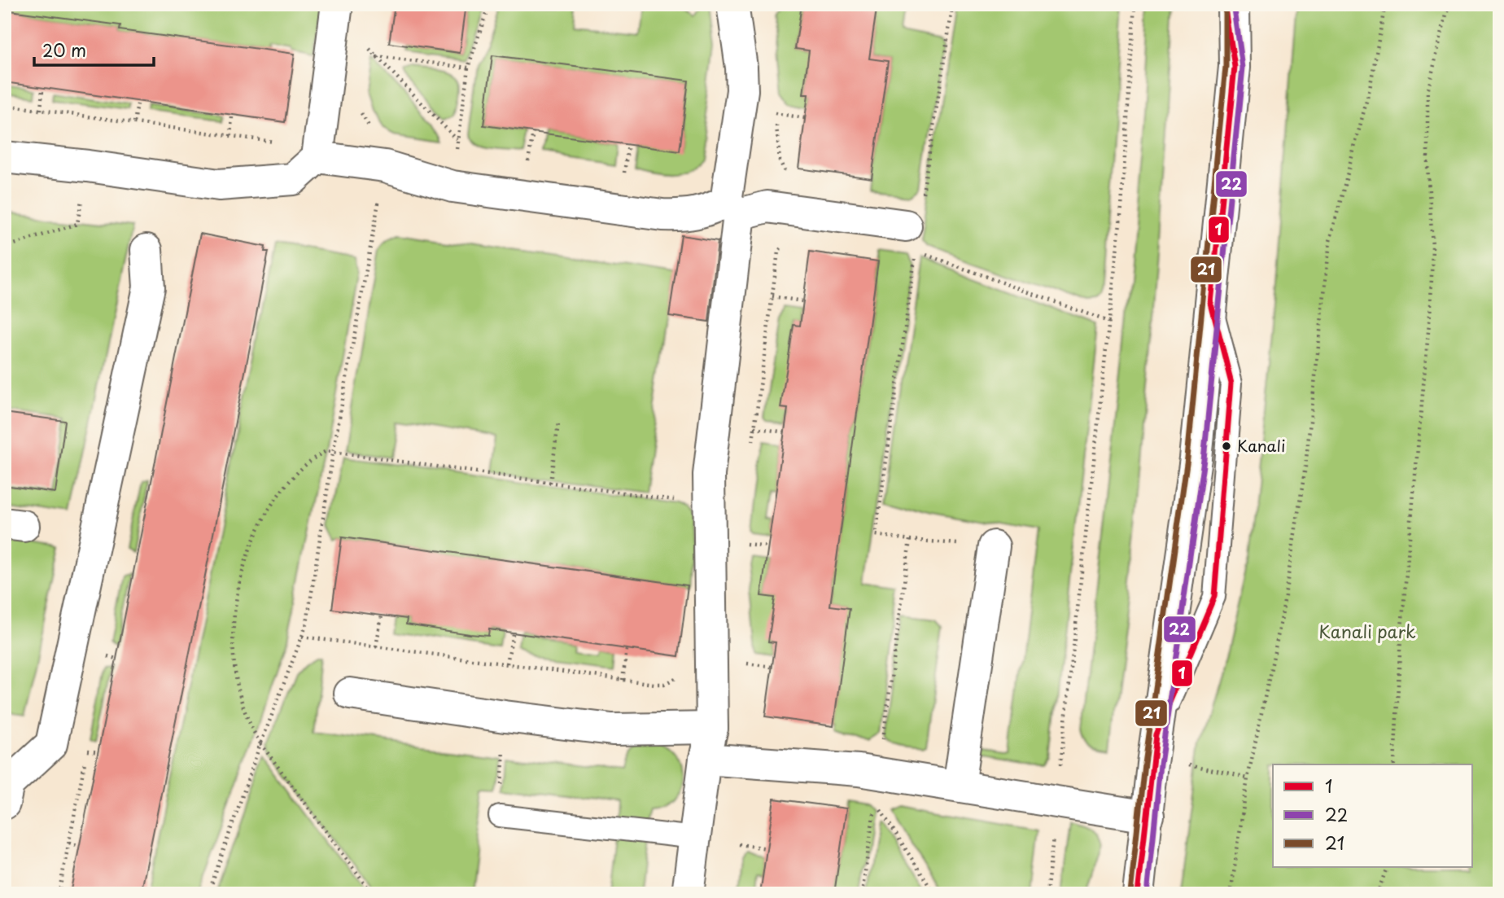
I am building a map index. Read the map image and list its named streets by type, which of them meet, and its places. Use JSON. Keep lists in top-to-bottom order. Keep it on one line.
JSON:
{"parks":["Kanali park"],"places":["Kanali"],"lines":["transit line 1","transit line 22","transit line 21"],"legend":["1","22","21"],"scale_bar":"20 m"}
